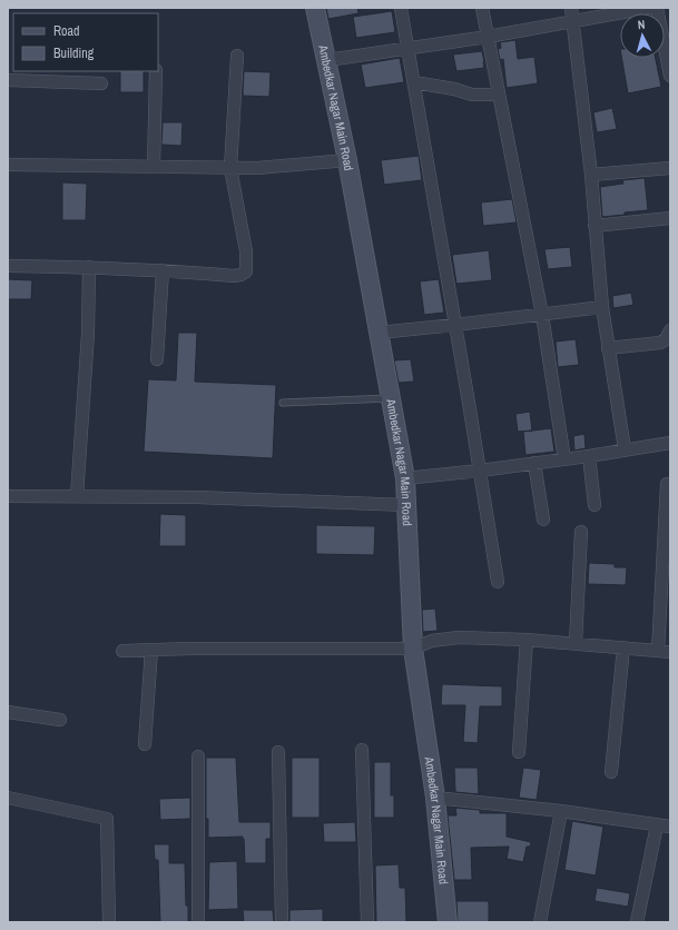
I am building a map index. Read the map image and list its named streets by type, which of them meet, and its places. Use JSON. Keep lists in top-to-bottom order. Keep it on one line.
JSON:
{"streets":{"street":["Ambedkar Nagar Main Road"]},"legend":["Road","Building"],"north":"top"}
